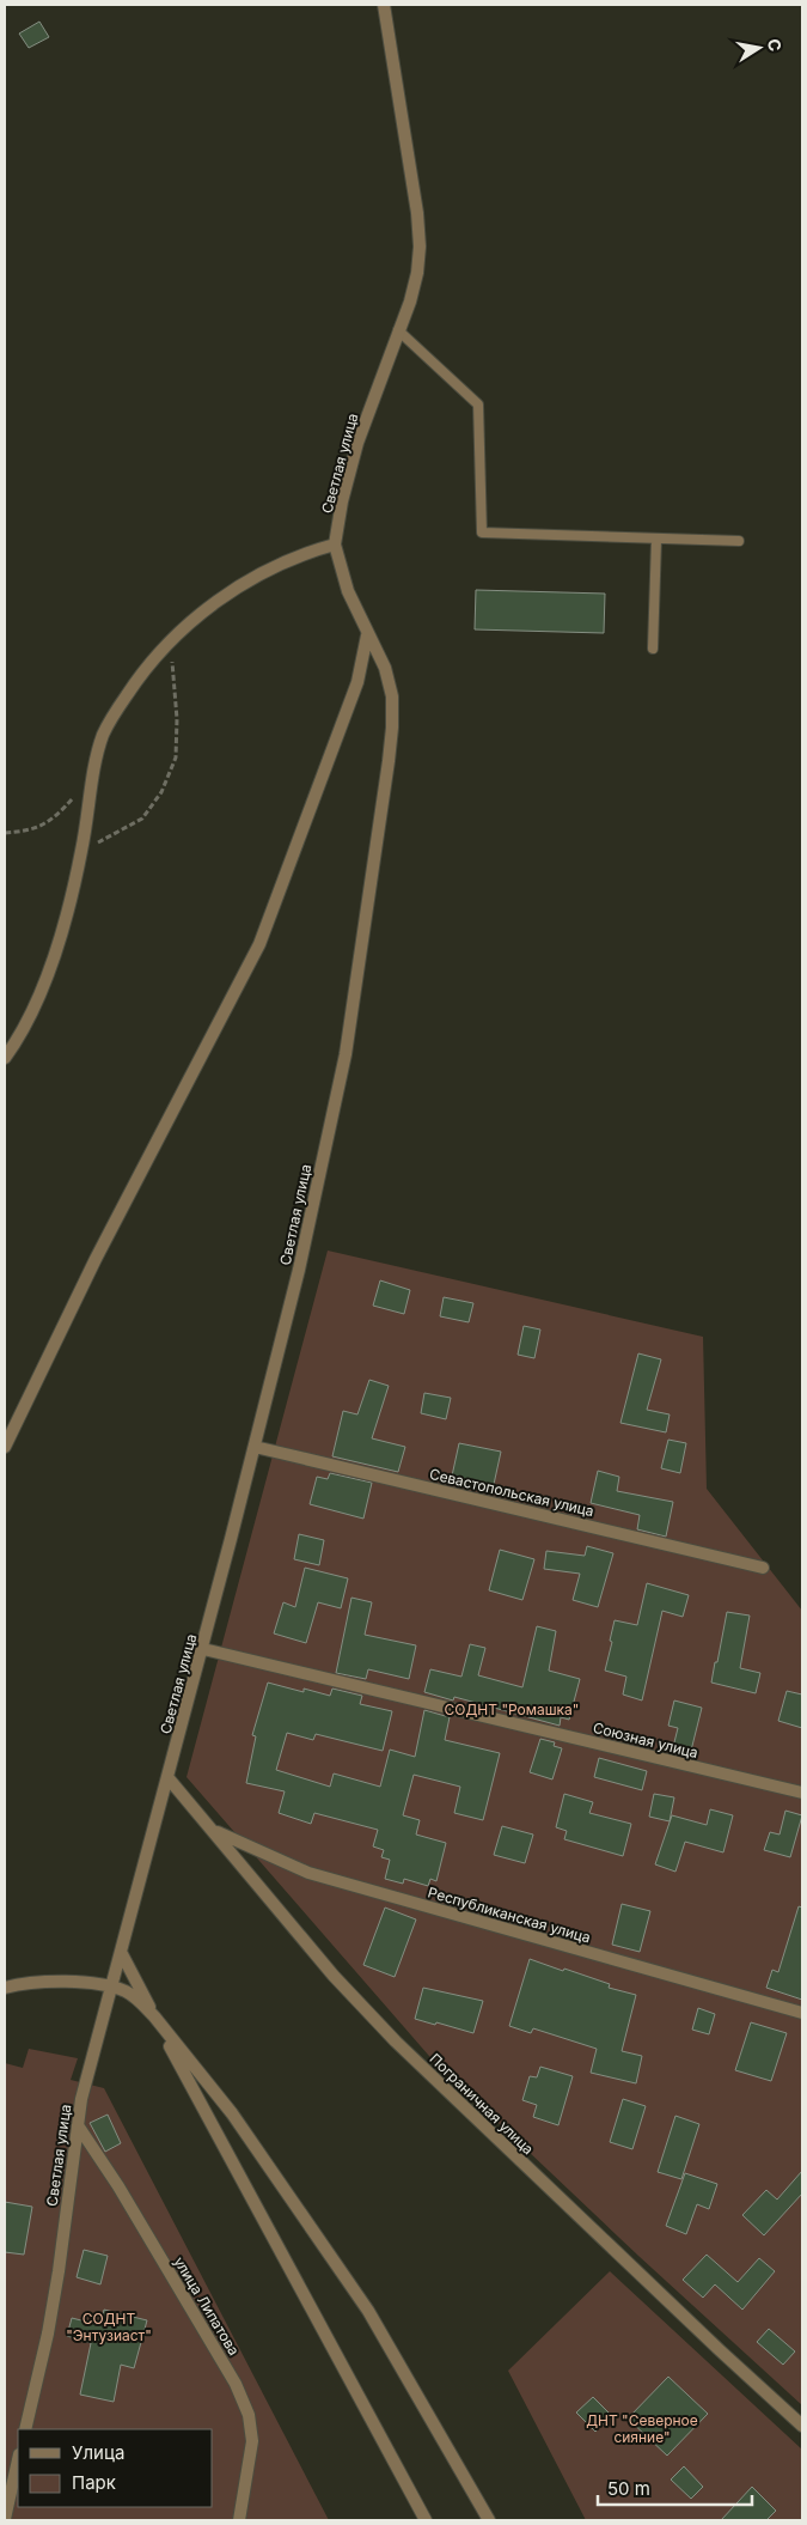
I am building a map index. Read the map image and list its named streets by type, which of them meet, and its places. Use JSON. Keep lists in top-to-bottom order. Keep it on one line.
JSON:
{"streets":{"street":["Светлая улица","Севастопольская улица","Союзная улица","Республиканская улица","Пограничная улица","улица Липатова"]},"crossings":[["Светлая улица","Севастопольская улица"],["Светлая улица","Союзная улица"],["Светлая улица","Пограничная улица"],["Светлая улица","улица Липатова"],["Республиканская улица","Пограничная улица"]],"parks":["СОДНТ \"Ромашка\"","СОДНТ \"Энтузиаст\"","ДНТ \"Северное сияние\""],"legend":["Улица","Парк"],"scale_bar":"50 m","north":"right"}
